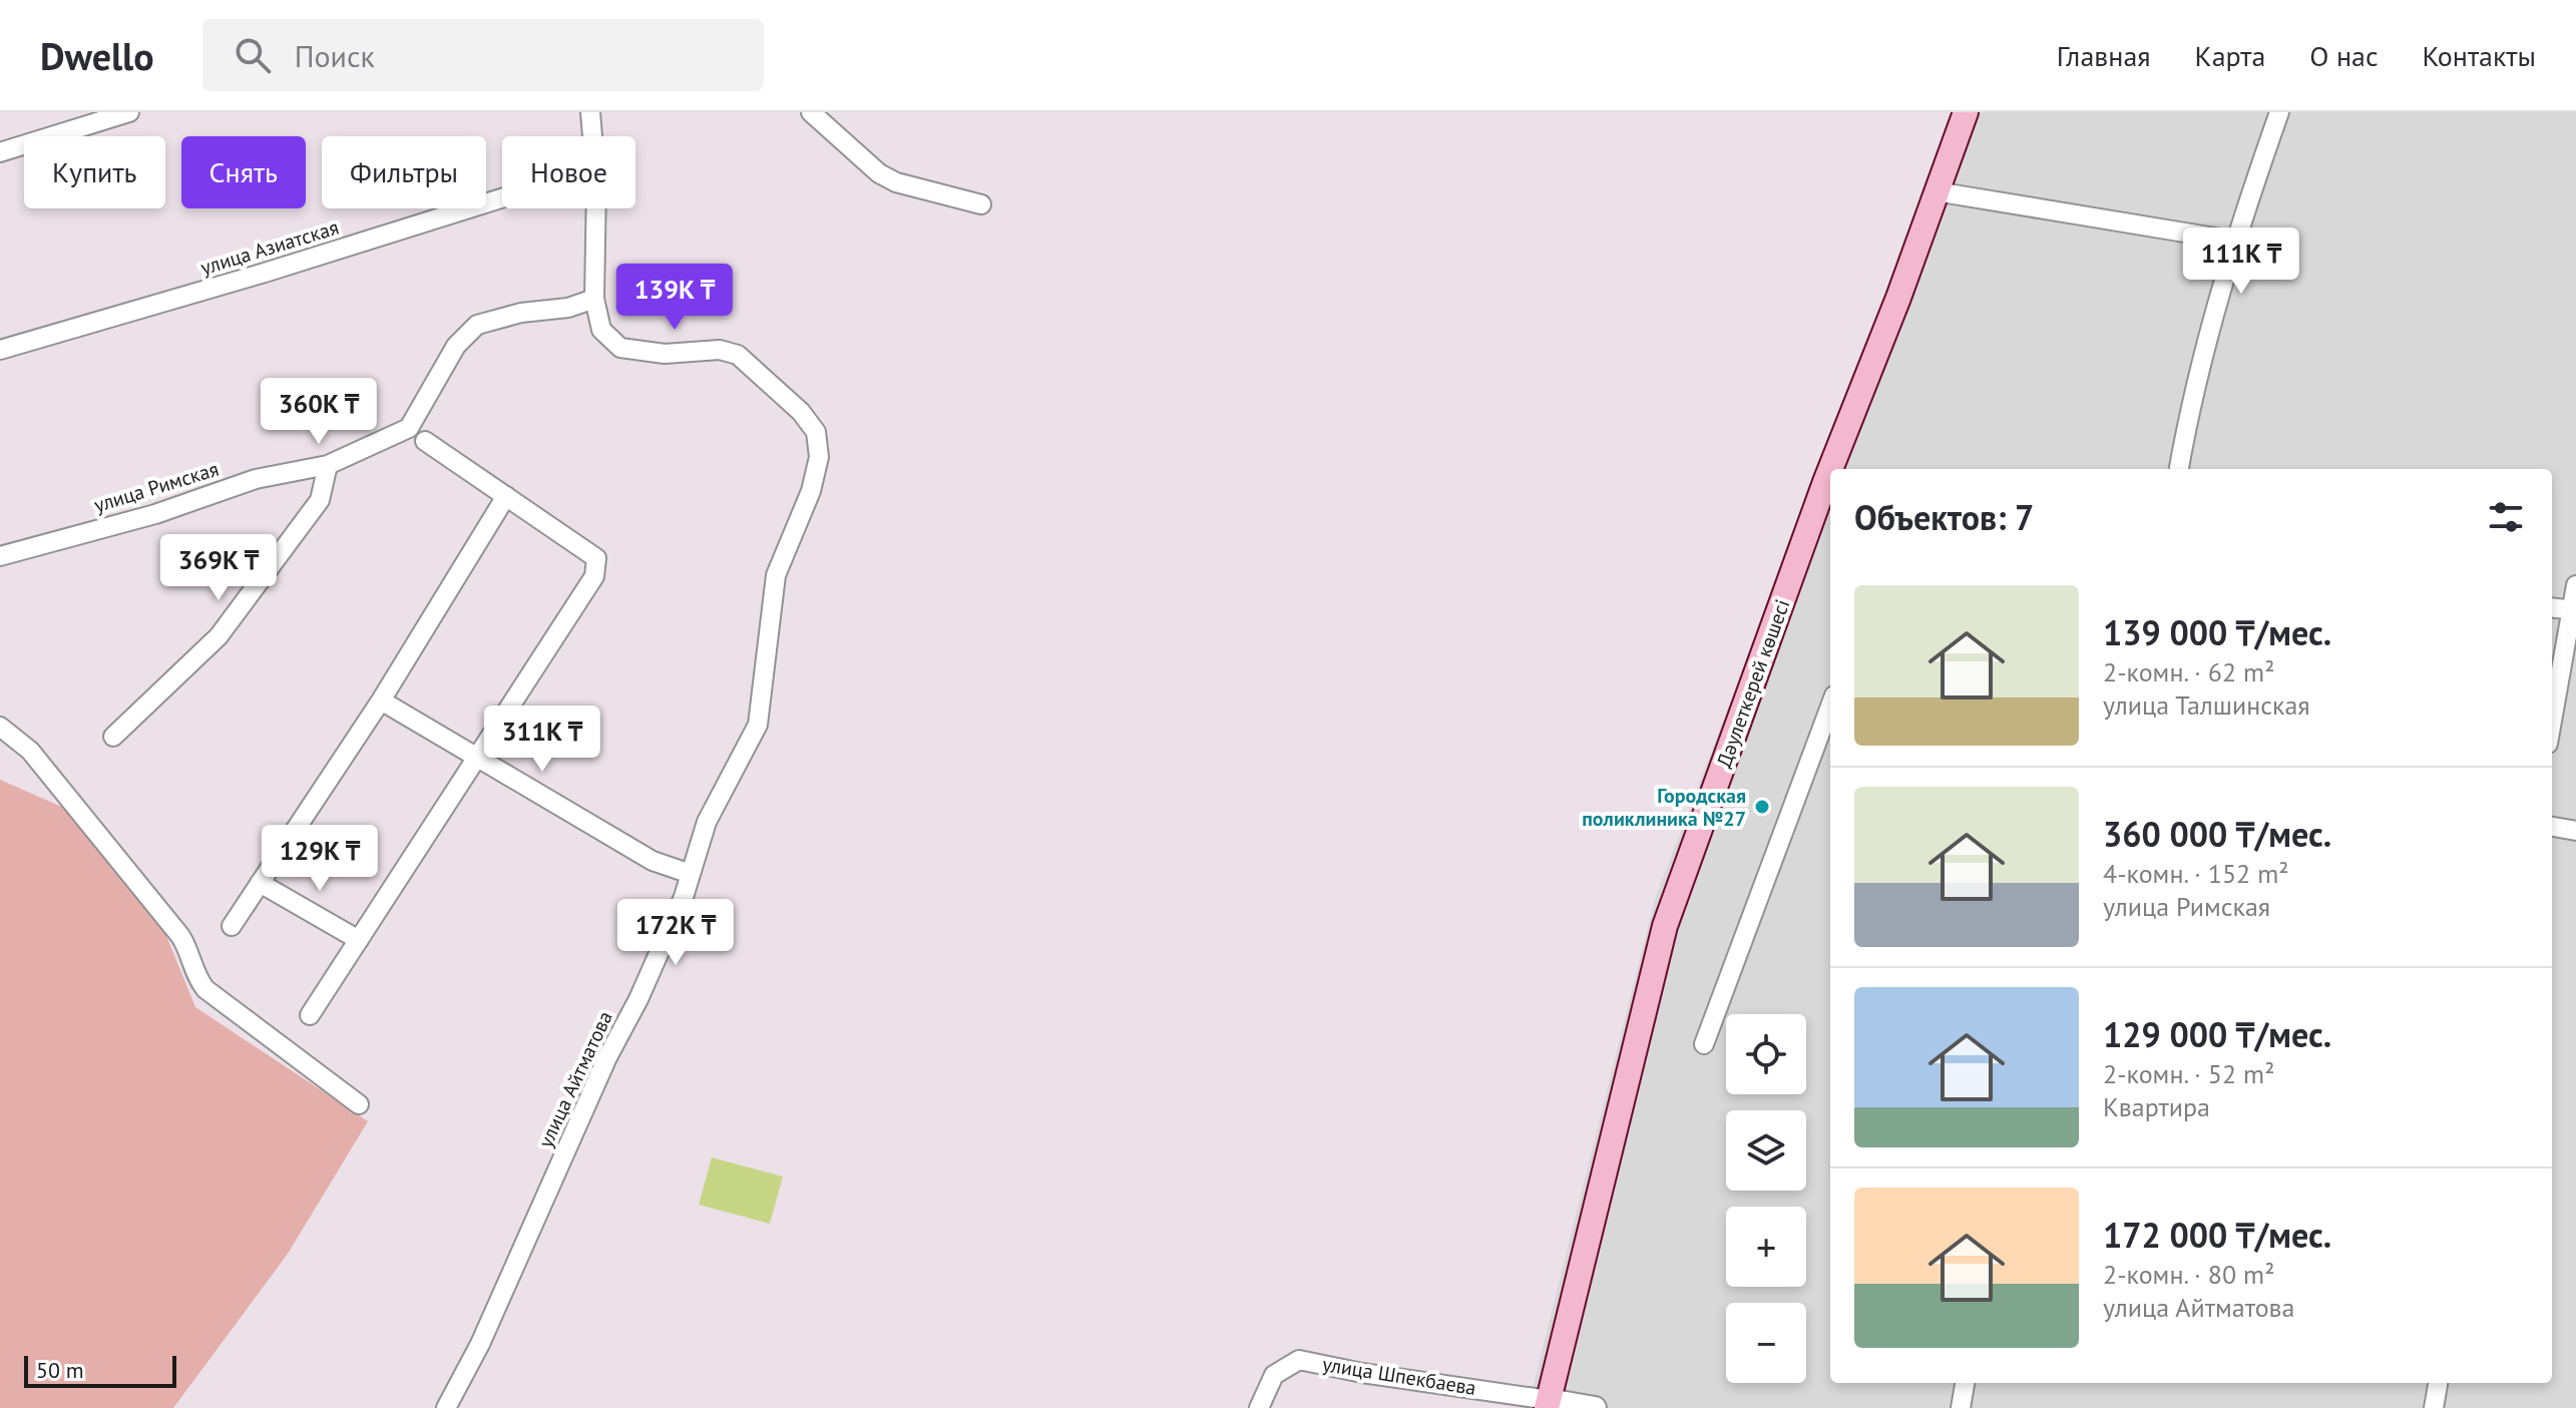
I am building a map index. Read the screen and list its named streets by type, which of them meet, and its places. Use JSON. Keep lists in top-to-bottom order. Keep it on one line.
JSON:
{"streets":{"main road":["Дәулеткерей көшесі"],"street":["улица Азиатская","улица Римская","улица Айтматова","улица Шпекбаева"]},"crossings":[["улица Римская","улица Айтматова"],["Дәулеткерей көшесі","улица Шпекбаева"]],"places":["Городская поликлиника №27"],"scale_bar":"50 m","page":{"header":"Dwello","search":"Поиск","nav":["Главная","Карта","О нас","Контакты"],"chip":["Купить","Снять","Фильтры","Новое"],"price":["111K ₸","139K ₸","360K ₸","369K ₸","311K ₸","129K ₸","172K ₸"],"heading":"Объектов: 7","list":[{"name":"139 000 ₸/мес.","note":"2-комн. · 62 m² · улица Талшинская"},{"name":"360 000 ₸/мес.","note":"4-комн. · 152 m² · улица Римская"},{"name":"129 000 ₸/мес.","note":"2-комн. · 52 m² · Квартира"},{"name":"172 000 ₸/мес.","note":"2-комн. · 80 m² · улица Айтматова"}],"map_buttons":["+","−"],"scale":"50 m"}}
